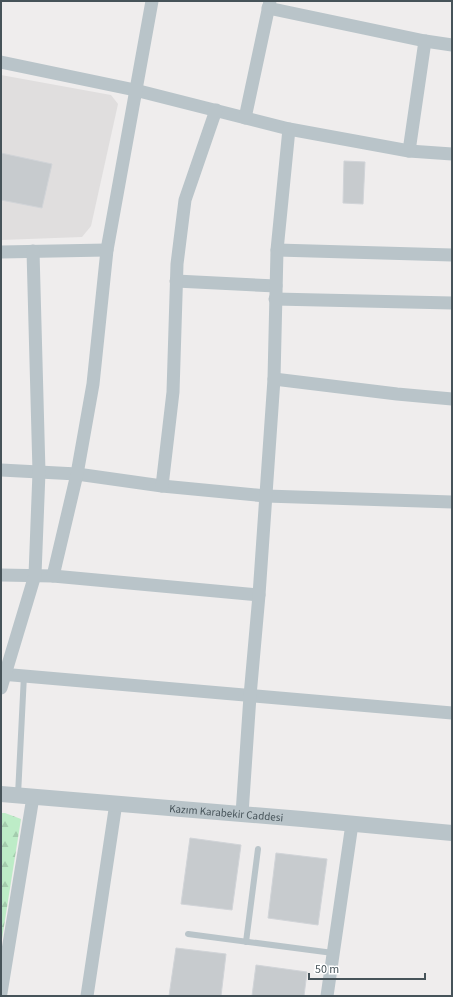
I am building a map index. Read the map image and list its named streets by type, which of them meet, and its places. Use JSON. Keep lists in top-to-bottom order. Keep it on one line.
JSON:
{"streets":{"street":["Kazım Karabekir Caddesi"]},"scale_bar":"50 m"}
